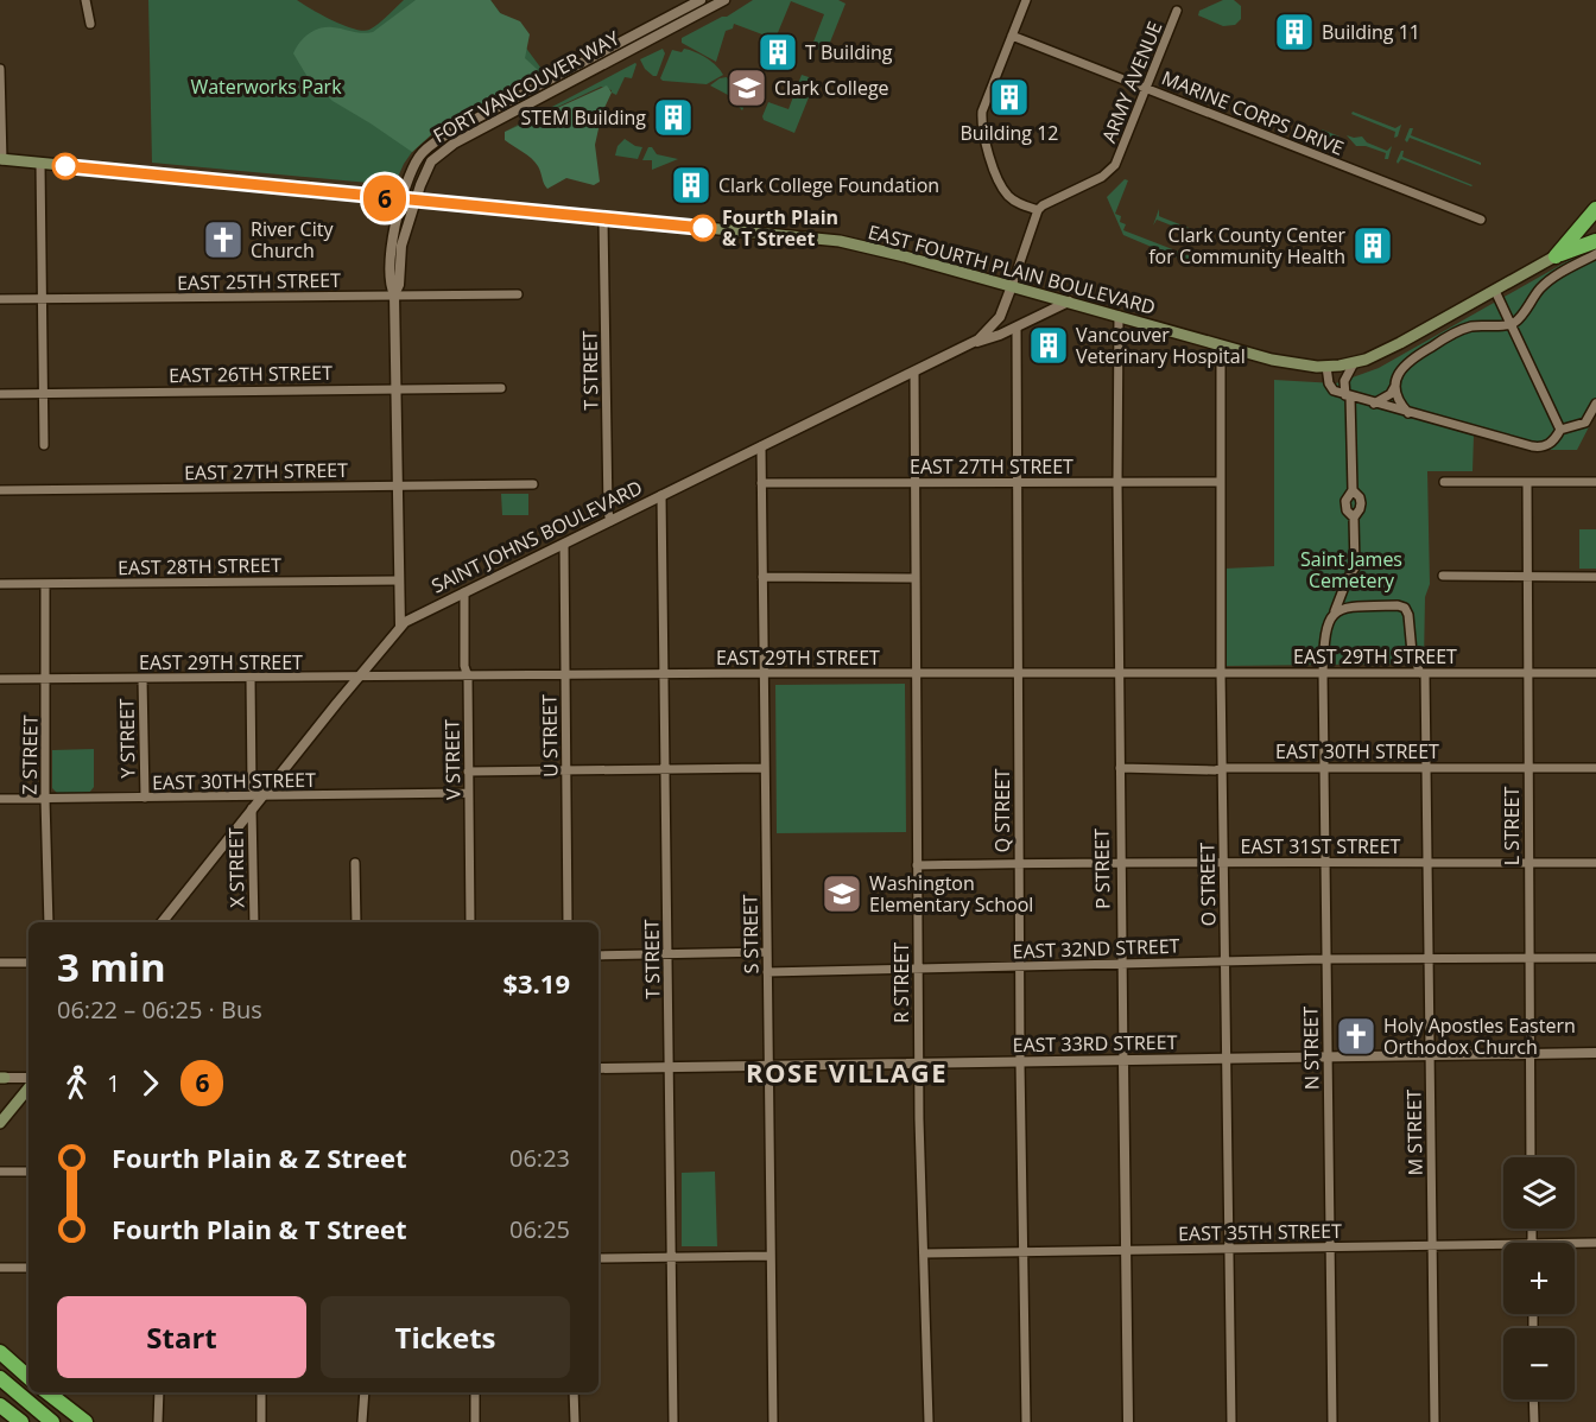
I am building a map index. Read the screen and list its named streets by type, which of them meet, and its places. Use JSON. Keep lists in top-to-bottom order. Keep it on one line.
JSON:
{"streets":{"main road":["EAST FOURTH PLAIN BOULEVARD"],"street":["ARMY AVENUE","FORT VANCOUVER WAY","MARINE CORPS DRIVE","EAST 25TH STREET","T STREET","EAST 26TH STREET","EAST 27TH STREET","SAINT JOHNS BOULEVARD","EAST 28TH STREET","EAST 29TH STREET","U STREET","Y STREET","EAST 30TH STREET","Z STREET","V STREET","Q STREET","L STREET","EAST 31ST STREET","X STREET","P STREET","O STREET","S STREET","EAST 32ND STREET","R STREET","EAST 33RD STREET","N STREET","M STREET","EAST 35TH STREET"]},"crossings":[["ARMY AVENUE","MARINE CORPS DRIVE"],["FORT VANCOUVER WAY","EAST FOURTH PLAIN BOULEVARD"],["FORT VANCOUVER WAY","EAST 25TH STREET"],["FORT VANCOUVER WAY","EAST 26TH STREET"],["FORT VANCOUVER WAY","EAST 27TH STREET"],["FORT VANCOUVER WAY","SAINT JOHNS BOULEVARD"],["FORT VANCOUVER WAY","EAST 28TH STREET"],["EAST FOURTH PLAIN BOULEVARD","T STREET"],["EAST FOURTH PLAIN BOULEVARD","SAINT JOHNS BOULEVARD"],["EAST FOURTH PLAIN BOULEVARD","P STREET"],["EAST FOURTH PLAIN BOULEVARD","O STREET"],["T STREET","SAINT JOHNS BOULEVARD"],["T STREET","EAST 29TH STREET"],["T STREET","EAST 33RD STREET"],["EAST 27TH STREET","Q STREET"],["EAST 27TH STREET","P STREET"],["EAST 27TH STREET","O STREET"],["EAST 27TH STREET","S STREET"],["EAST 27TH STREET","R STREET"],["SAINT JOHNS BOULEVARD","EAST 29TH STREET"],["SAINT JOHNS BOULEVARD","U STREET"],["SAINT JOHNS BOULEVARD","EAST 30TH STREET"],["SAINT JOHNS BOULEVARD","V STREET"],["SAINT JOHNS BOULEVARD","X STREET"],["SAINT JOHNS BOULEVARD","S STREET"],["SAINT JOHNS BOULEVARD","R STREET"],["EAST 28TH STREET","Z STREET"],["EAST 29TH STREET","U STREET"],["EAST 29TH STREET","Y STREET"],["EAST 29TH STREET","Z STREET"],["EAST 29TH STREET","V STREET"],["EAST 29TH STREET","Q STREET"],["EAST 29TH STREET","L STREET"],["EAST 29TH STREET","P STREET"],["EAST 29TH STREET","O STREET"],["EAST 29TH STREET","S STREET"],["EAST 29TH STREET","R STREET"],["EAST 29TH STREET","N STREET"],["EAST 29TH STREET","M STREET"],["Y STREET","EAST 30TH STREET"],["EAST 30TH STREET","Z STREET"],["EAST 30TH STREET","V STREET"],["EAST 30TH STREET","L STREET"],["EAST 30TH STREET","P STREET"],["EAST 30TH STREET","O STREET"],["EAST 30TH STREET","N STREET"],["EAST 30TH STREET","M STREET"],["Q STREET","EAST 31ST STREET"],["Q STREET","EAST 32ND STREET"],["Q STREET","EAST 33RD STREET"],["Q STREET","EAST 35TH STREET"],["L STREET","EAST 31ST STREET"],["L STREET","EAST 32ND STREET"],["L STREET","EAST 33RD STREET"],["EAST 31ST STREET","P STREET"],["EAST 31ST STREET","O STREET"],["EAST 31ST STREET","R STREET"],["EAST 31ST STREET","N STREET"],["EAST 31ST STREET","M STREET"],["P STREET","EAST 32ND STREET"],["P STREET","EAST 33RD STREET"],["P STREET","EAST 35TH STREET"],["O STREET","EAST 32ND STREET"],["O STREET","EAST 33RD STREET"],["O STREET","EAST 35TH STREET"],["S STREET","EAST 32ND STREET"],["S STREET","EAST 33RD STREET"],["EAST 32ND STREET","R STREET"],["EAST 32ND STREET","N STREET"],["EAST 32ND STREET","M STREET"],["R STREET","EAST 33RD STREET"],["R STREET","EAST 35TH STREET"],["EAST 33RD STREET","N STREET"],["EAST 33RD STREET","M STREET"],["N STREET","M STREET"],["N STREET","EAST 35TH STREET"],["M STREET","EAST 35TH STREET"]],"districts":["ROSE VILLAGE"],"parks":["Waterworks Park","Saint James Cemetery"],"places":{"building":["Building 11","T Building","Building 12","STEM Building","Clark College Foundation","Clark County Center for Community Health","Vancouver Veterinary Hospital"],"school or university":["Clark College","Washington Elementary School"],"other":["Fourth Plain & T Street"],"church":["River City Church","Holy Apostles Eastern Orthodox Church"]},"lines":["bus line 6"],"page":{"on_map":"6","heading":["3 min","06:22 – 06:25 · Bus","$3.19"],"legs":["1","6"],"list":[{"name":"Fourth Plain & Z Street","value":"06:23"},{"name":"Fourth Plain & T Street","value":"06:25"}],"map_buttons":["+","−"],"buttons":["Start","Tickets"]}}
